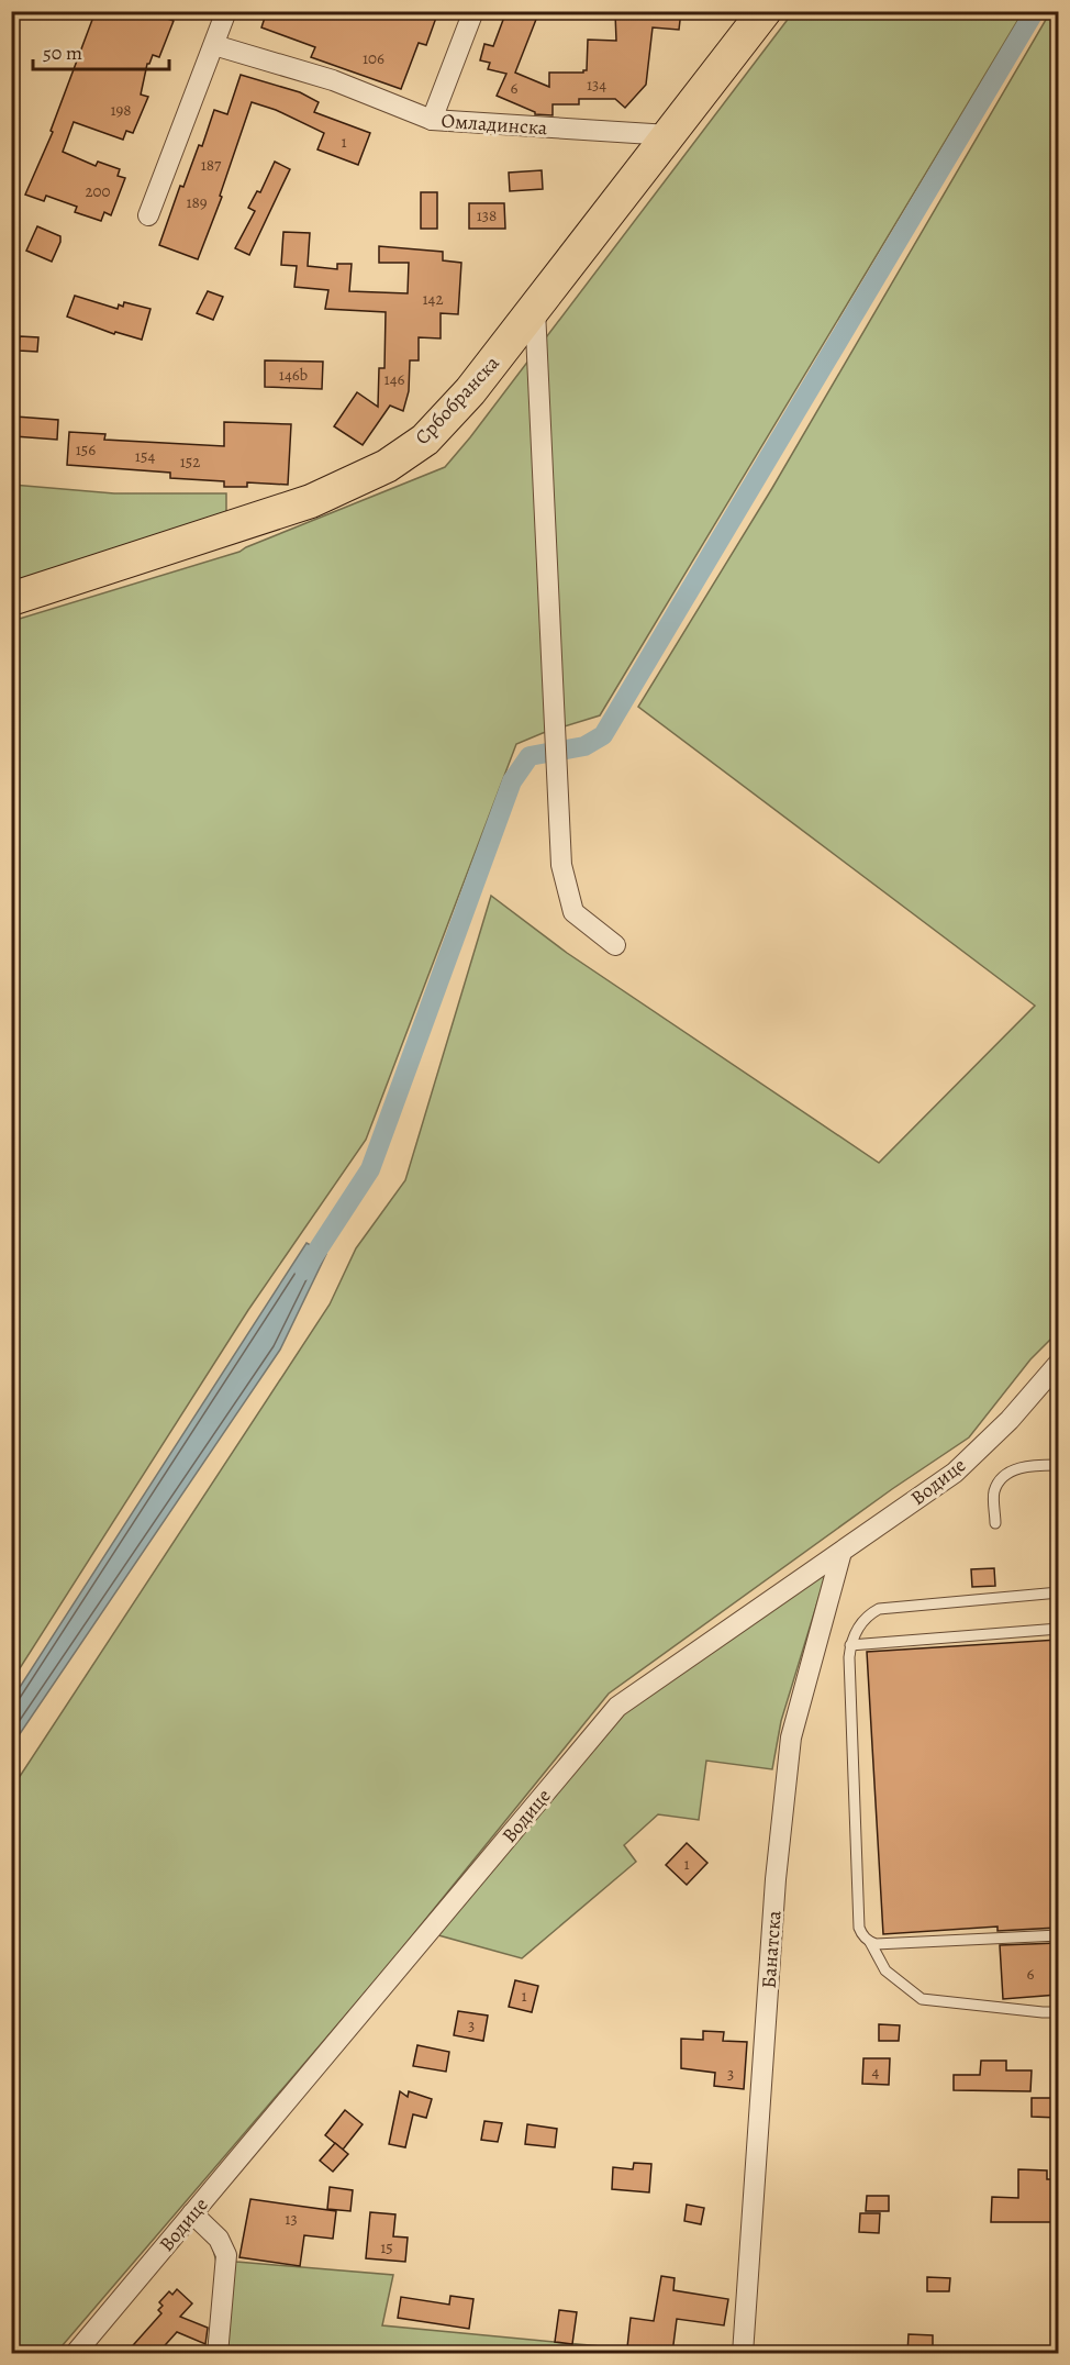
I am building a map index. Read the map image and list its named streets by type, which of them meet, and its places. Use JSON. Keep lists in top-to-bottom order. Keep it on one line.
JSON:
{"streets":{"main road":["Србобранска"],"street":["Омладинска","Водице","Банатска"]},"crossings":[["Омладинска","Србобранска"],["Водице","Банатска"]],"house_numbers":["106","134","6","198","1","187","200","189","138","142","146b","146","156","154","152","1","6","1","3","4","3","13","15"],"scale_bar":"50 m"}
